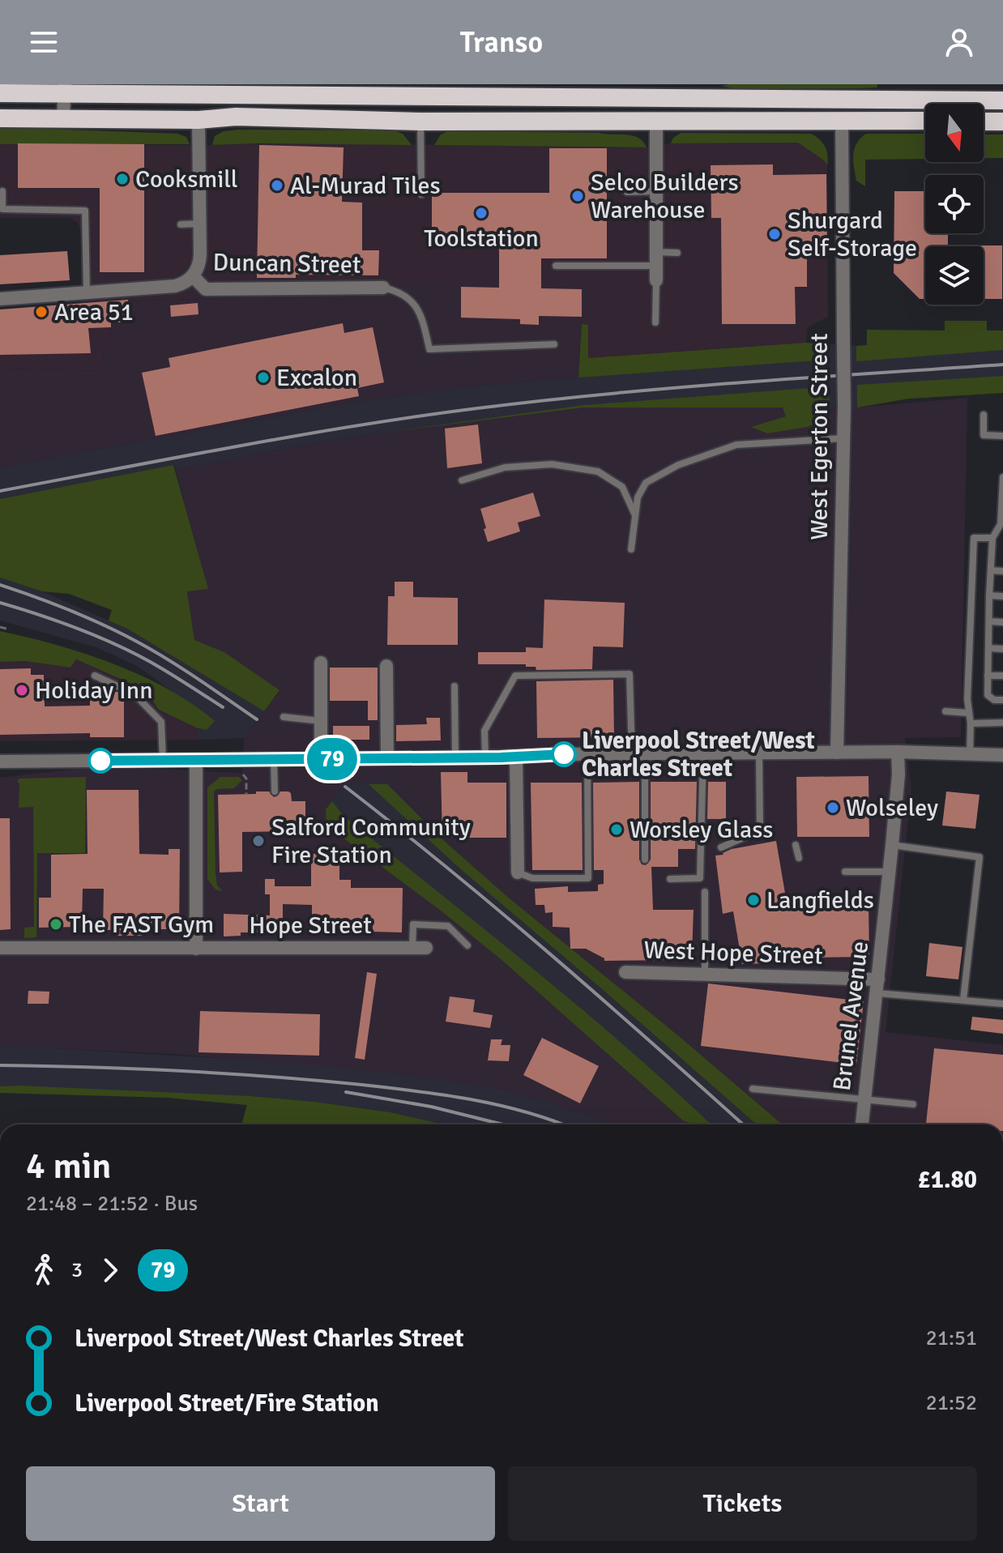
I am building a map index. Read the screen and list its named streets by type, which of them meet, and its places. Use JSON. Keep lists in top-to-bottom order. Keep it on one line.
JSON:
{"streets":{"street":["Duncan Street","West Egerton Street","Hope Street","West Hope Street","Brunel Avenue"]},"crossings":[["West Hope Street","Brunel Avenue"]],"places":["Cooksmill","Al-Murad Tiles","Selco Builders Warehouse","Toolstation","Shurgard Self-Storage","Area 51","Excalon","Holiday Inn","Liverpool Street/West Charles Street","Wolseley","Worsley Glass","Salford Community Fire Station","Langfields","The FAST Gym"],"lines":["bus line 79"],"north":"bottom","page":{"header":"Transo","on_map":"79","heading":["4 min","21:48 – 21:52 · Bus","£1.80"],"legs":["3","79"],"list":[{"name":"Liverpool Street/West Charles Street","value":"21:51"},{"name":"Liverpool Street/Fire Station","value":"21:52"}],"buttons":["Start","Tickets"]}}
